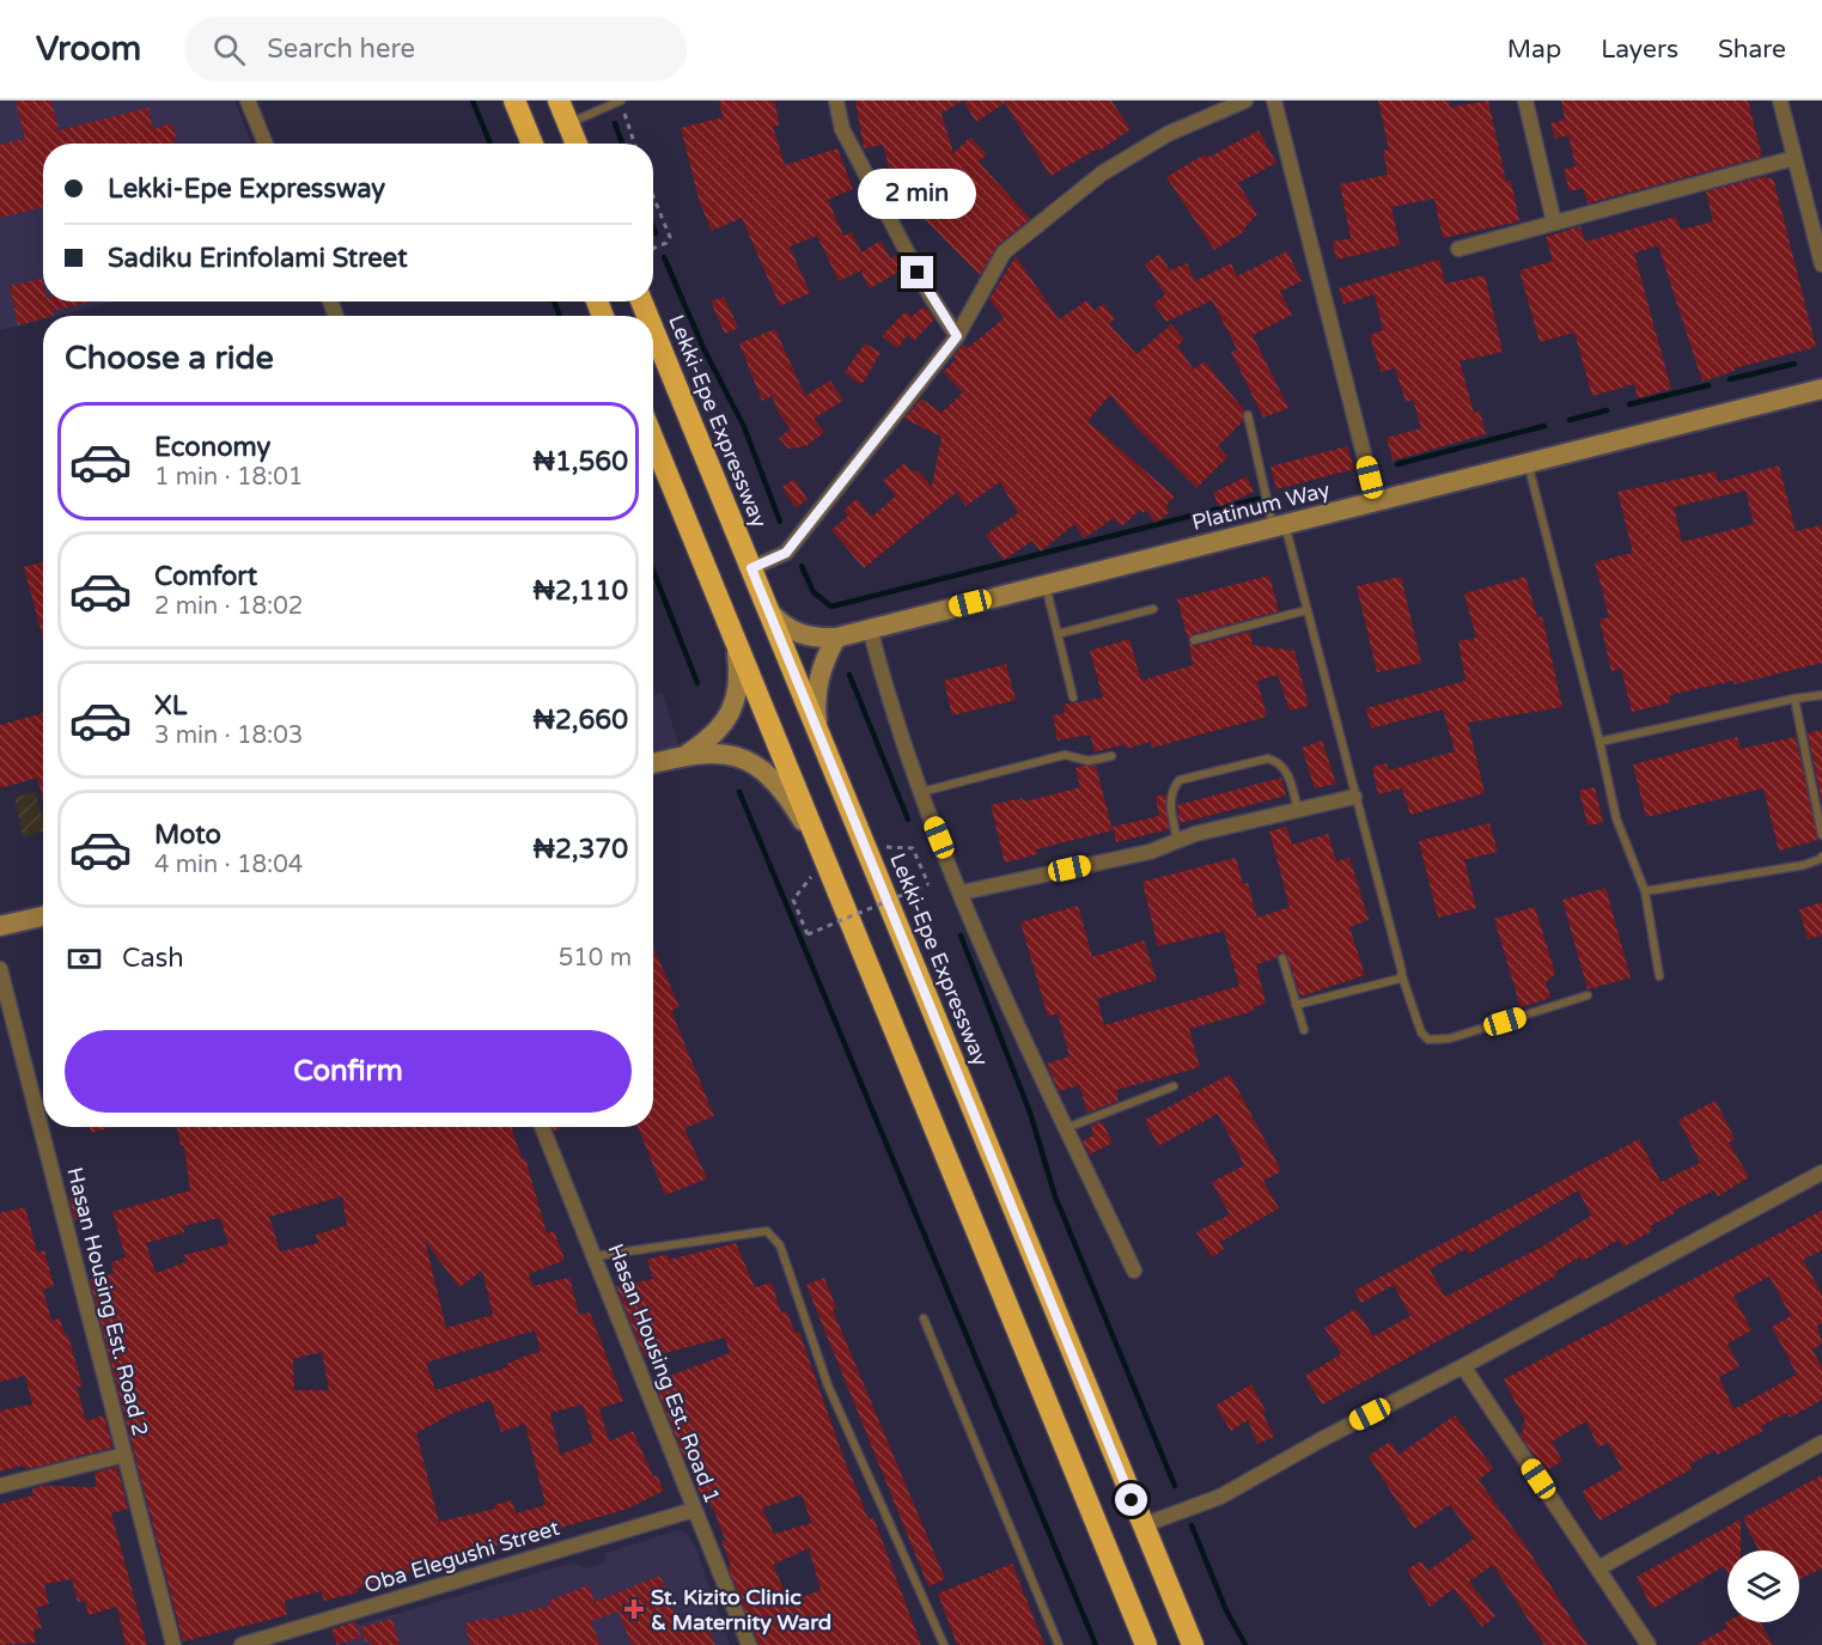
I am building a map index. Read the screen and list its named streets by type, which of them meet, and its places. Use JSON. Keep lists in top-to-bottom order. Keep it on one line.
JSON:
{"streets":{"highway":["Lekki-Epe Expressway"],"street":["Platinum Way","Hasan Housing Est. Road 2","Hasan Housing Est. Road 1","Oba Elegushi Street"]},"crossings":[["Lekki-Epe Expressway","Platinum Way"],["Hasan Housing Est. Road 1","Oba Elegushi Street"]],"places":{"health":["St. Kizito Clinic & Maternity Ward"]},"page":{"header":"Vroom","search":"Search here","nav":["Map","Layers","Share"],"banner":["Lekki-Epe Expressway","Sadiku Erinfolami Street"],"bubble":"2 min","heading":"Choose a ride","list":[{"name":"Economy","note":"1 min · 18:01","value":"₦1,560"},{"name":"Comfort","note":"2 min · 18:02","value":"₦2,110"},{"name":"XL","note":"3 min · 18:03","value":"₦2,660"},{"name":"Moto","note":"4 min · 18:04","value":"₦2,370"}],"pay":["Cash","510 m"],"buttons":"Confirm"}}
